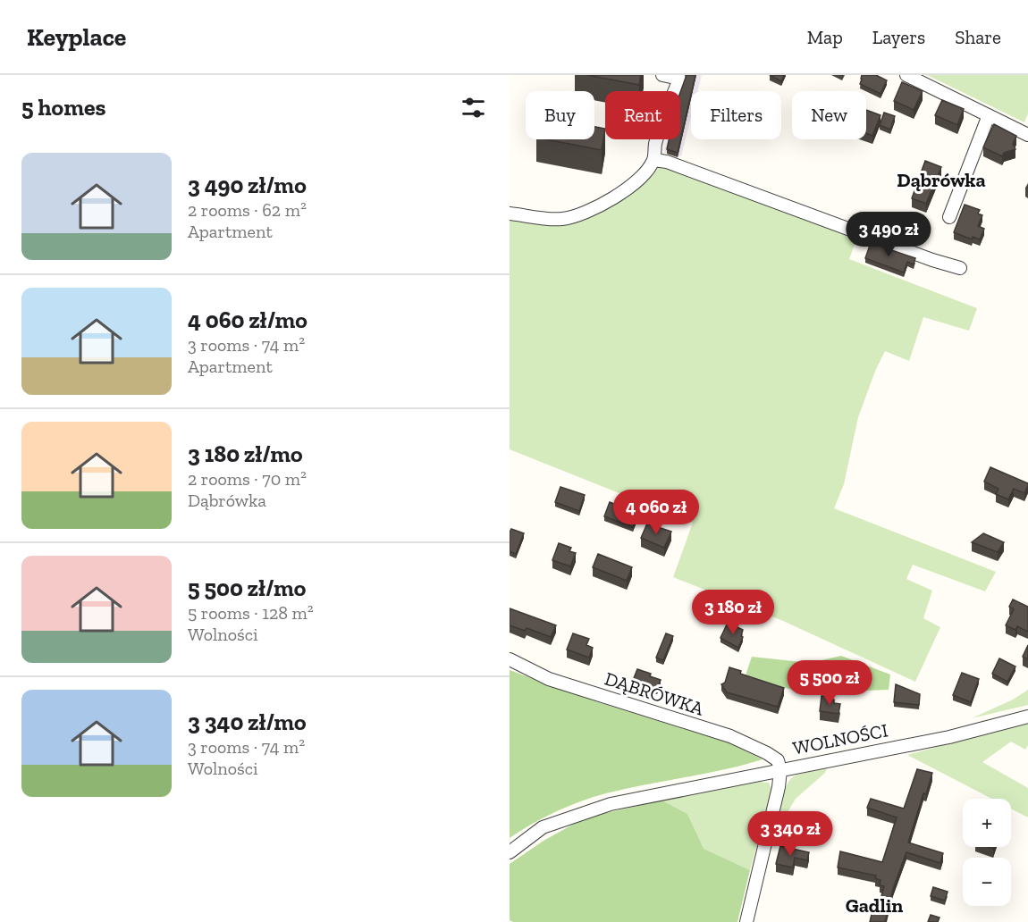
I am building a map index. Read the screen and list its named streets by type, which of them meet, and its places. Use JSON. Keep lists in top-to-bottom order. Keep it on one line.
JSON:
{"streets":{"street":["DĄBRÓWKA","WOLNOŚCI"]},"crossings":[["DĄBRÓWKA","WOLNOŚCI"]],"districts":["Dąbrówka","Gadlin"],"page":{"header":"Keyplace","nav":["Map","Layers","Share"],"heading":"5 homes","chip":["Buy","Rent","Filters","New"],"list":[{"name":"3 490 zł/mo","note":"2 rooms · 62 m² · Apartment"},{"name":"4 060 zł/mo","note":"3 rooms · 74 m² · Apartment"},{"name":"3 180 zł/mo","note":"2 rooms · 70 m² · Dąbrówka"},{"name":"5 500 zł/mo","note":"5 rooms · 128 m² · Wolności"},{"name":"3 340 zł/mo","note":"3 rooms · 74 m² · Wolności"}],"price":["3 490 zł","4 060 zł","3 180 zł","5 500 zł","3 340 zł"],"map_buttons":["+","−"]}}
